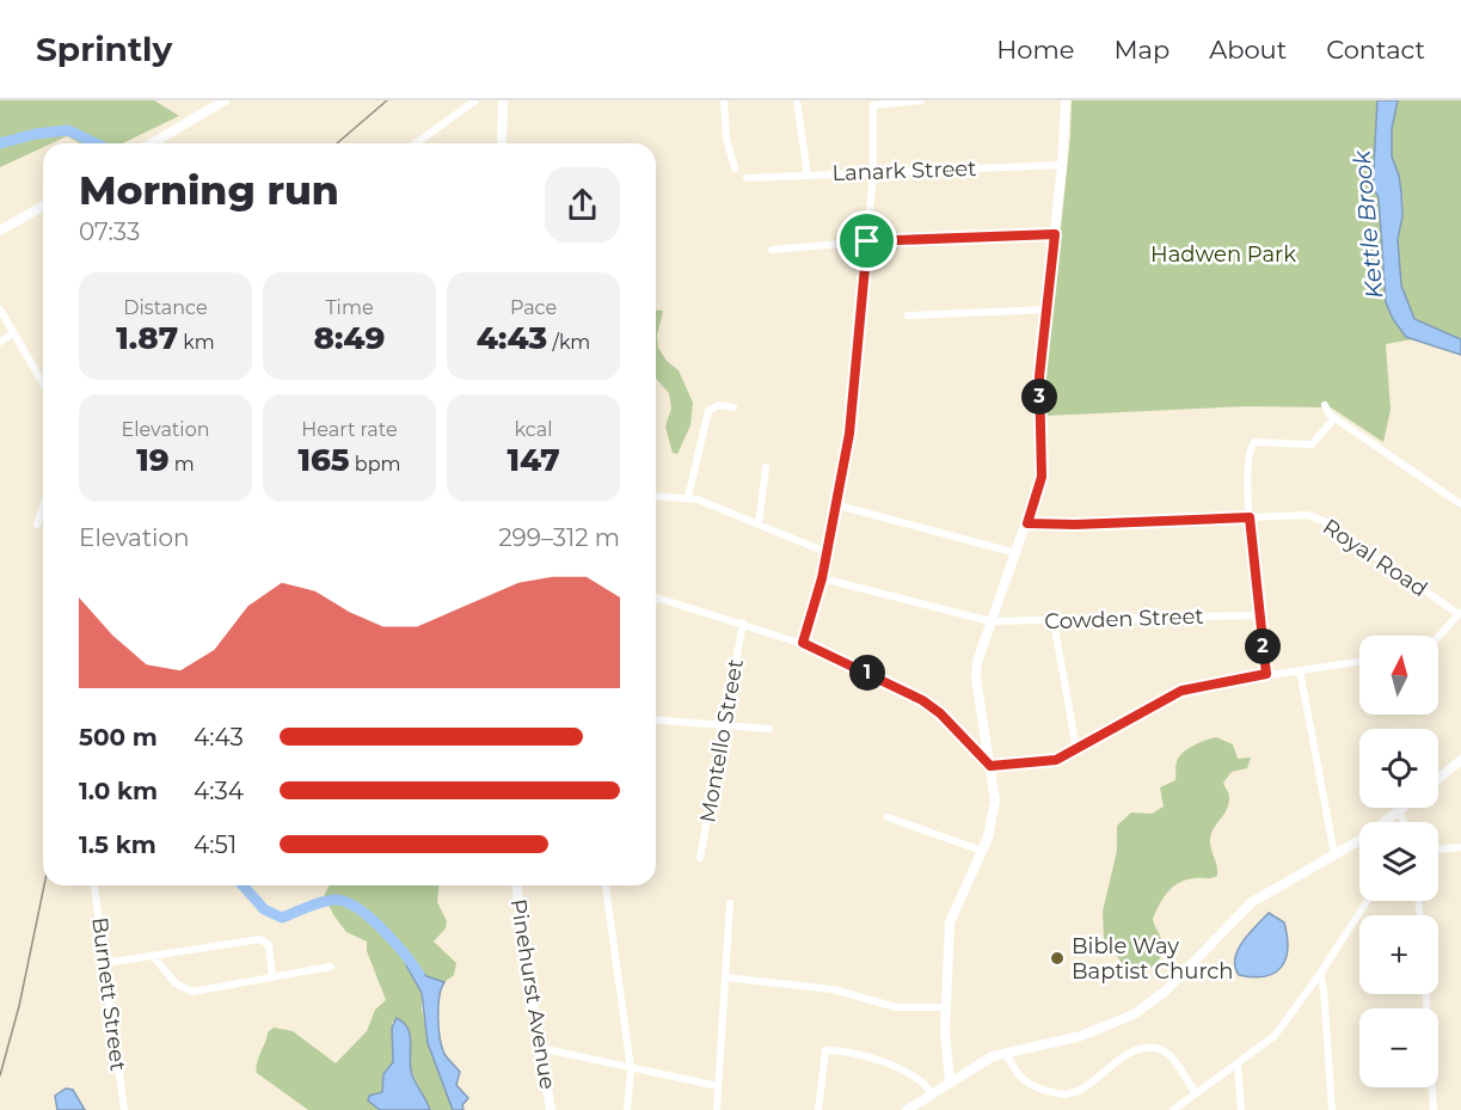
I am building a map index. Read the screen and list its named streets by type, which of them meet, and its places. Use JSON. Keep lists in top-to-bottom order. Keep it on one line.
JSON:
{"streets":{"street":["Lanark Street","Royal Road","Cowden Street","Montello Street","Burnett Street","Pinehurst Avenue"]},"water":["Kettle Brook"],"parks":["Hadwen Park"],"places":["Bible Way Baptist Church"],"north":"top","page":{"header":"Sprintly","nav":["Home","Map","About","Contact"],"heading":["Morning run","07:33"],"stats":[["Distance","1.87 km"],["Time","8:49"],["Pace","4:43 /km"],["Elevation","19 m"],["Heart rate","165 bpm"],["kcal","147"]],"pins":["3","2","1"],"chart":["Elevation","299–312 m"],"map_buttons":["+","−"],"list":[{"name":"500 m","note":"4:43"},{"name":"1.0 km","note":"4:34"},{"name":"1.5 km","note":"4:51"}]}}
